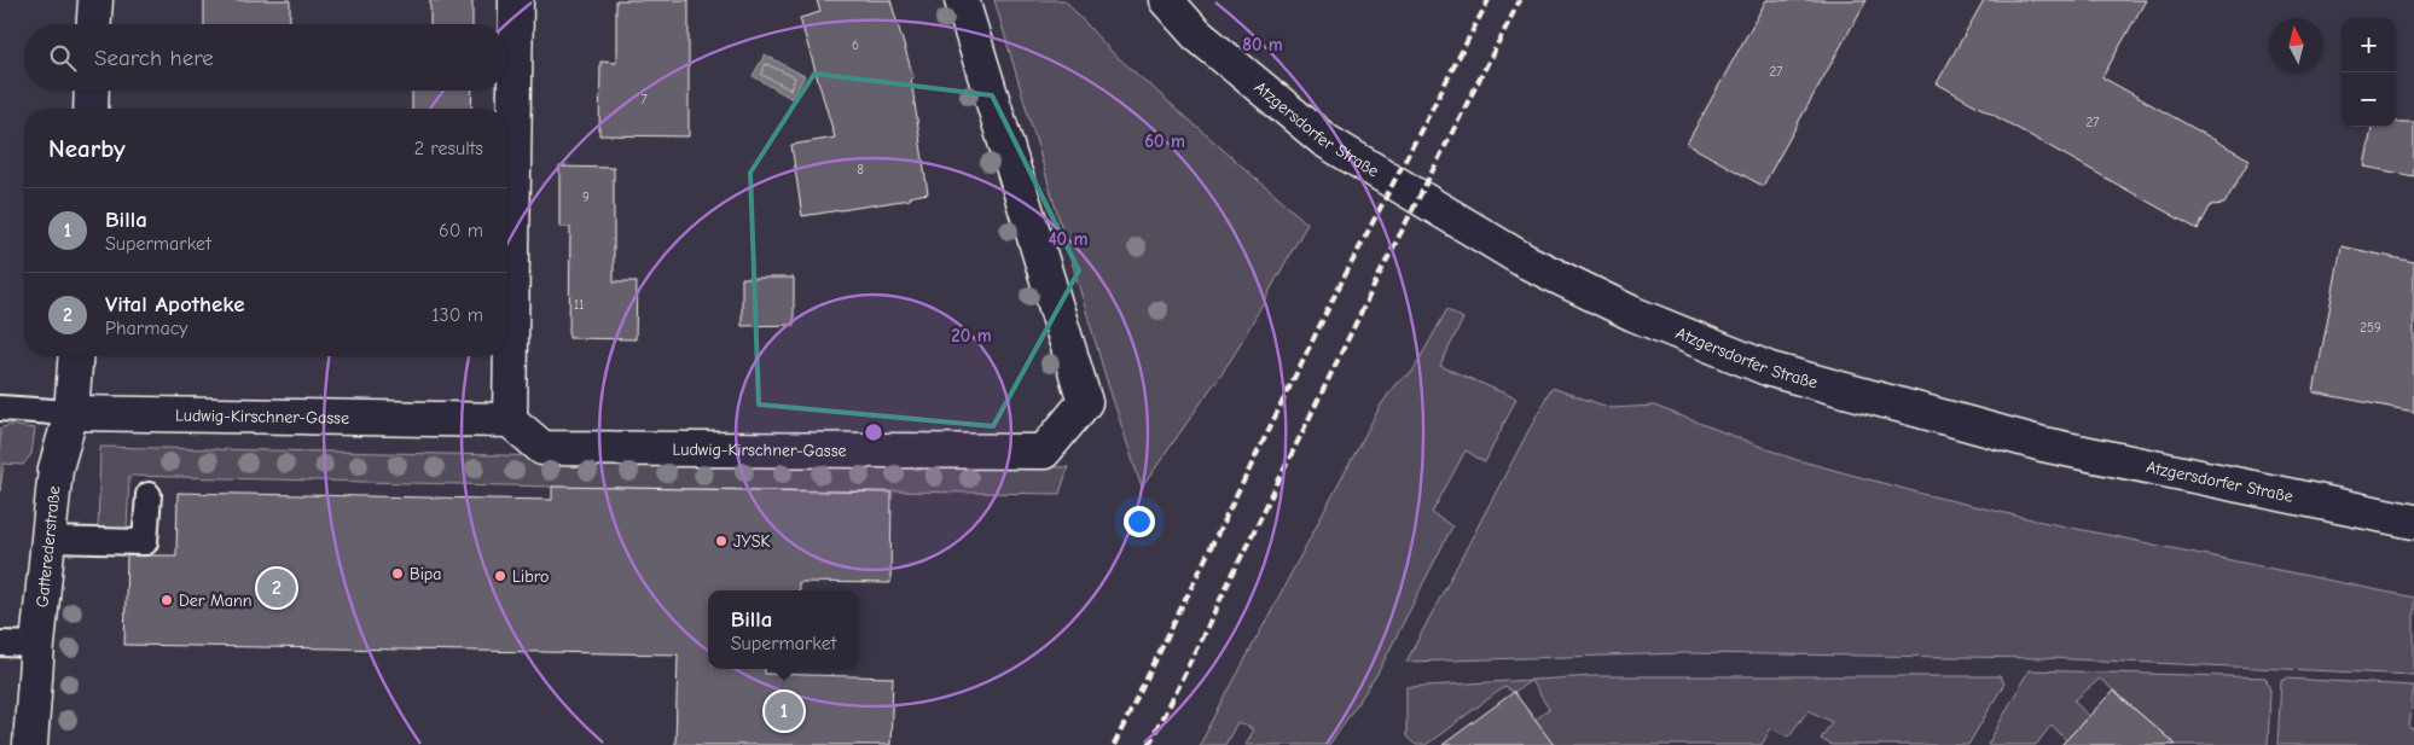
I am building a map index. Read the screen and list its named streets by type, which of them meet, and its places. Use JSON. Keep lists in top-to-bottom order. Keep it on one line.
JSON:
{"streets":{"street":["Atzgersdorfer Straße","Ludwig-Kirschner-Gasse","Gatterederstraße"]},"crossings":[["Ludwig-Kirschner-Gasse","Gatterederstraße"]],"places":["JYSK","Bipa","Libro","Der Mann"],"house_numbers":["6","27","7","27","8","9","11","259"],"north":"top","page":{"map_buttons":["+","−"],"search":"Search here","heading":["Nearby","2 results"],"list":[{"mark":"1","name":"Billa","note":"Supermarket","value":"60 m"},{"mark":"2","name":"Vital Apotheke","note":"Pharmacy","value":"130 m"}],"pins":["2","1"],"popup":["Billa","Supermarket"]},"rings":["80 m","60 m","40 m","20 m"]}
